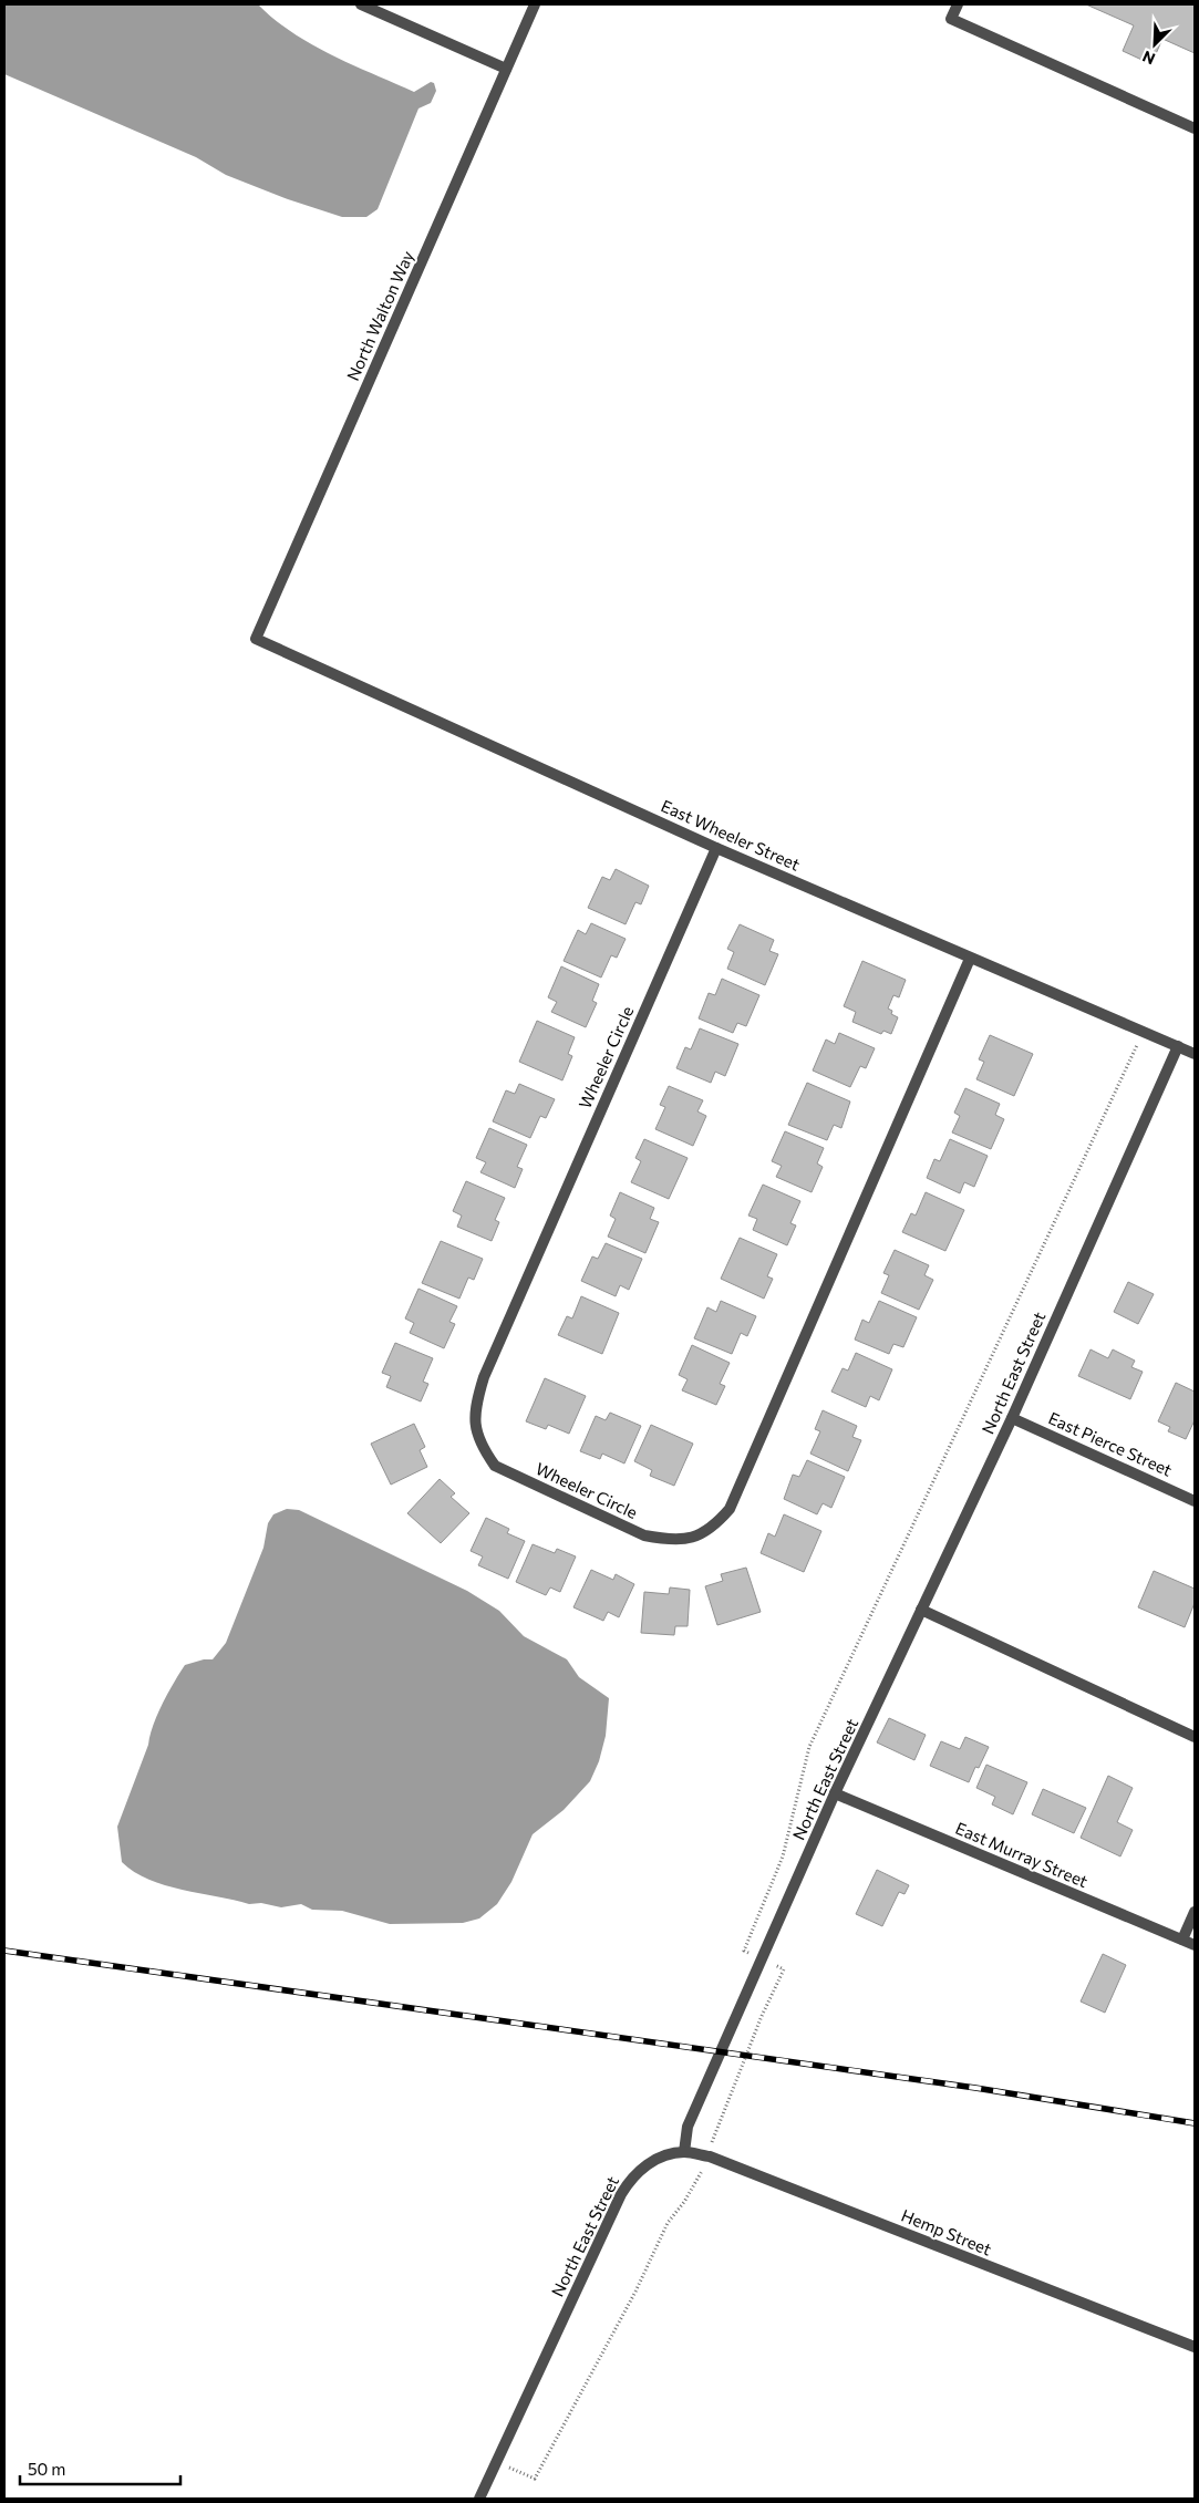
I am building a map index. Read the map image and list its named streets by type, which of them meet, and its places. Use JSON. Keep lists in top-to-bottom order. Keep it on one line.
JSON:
{"streets":{"street":["North Walton Way","East Wheeler Street","Wheeler Circle","North East Street","East Pierce Street","East Murray Street","Hemp Street"]},"crossings":[["North Walton Way","East Wheeler Street"],["East Wheeler Street","Wheeler Circle"],["East Wheeler Street","North East Street"],["North East Street","East Pierce Street"],["North East Street","East Murray Street"],["North East Street","Hemp Street"]],"scale_bar":"50 m","north":"bottom left"}
